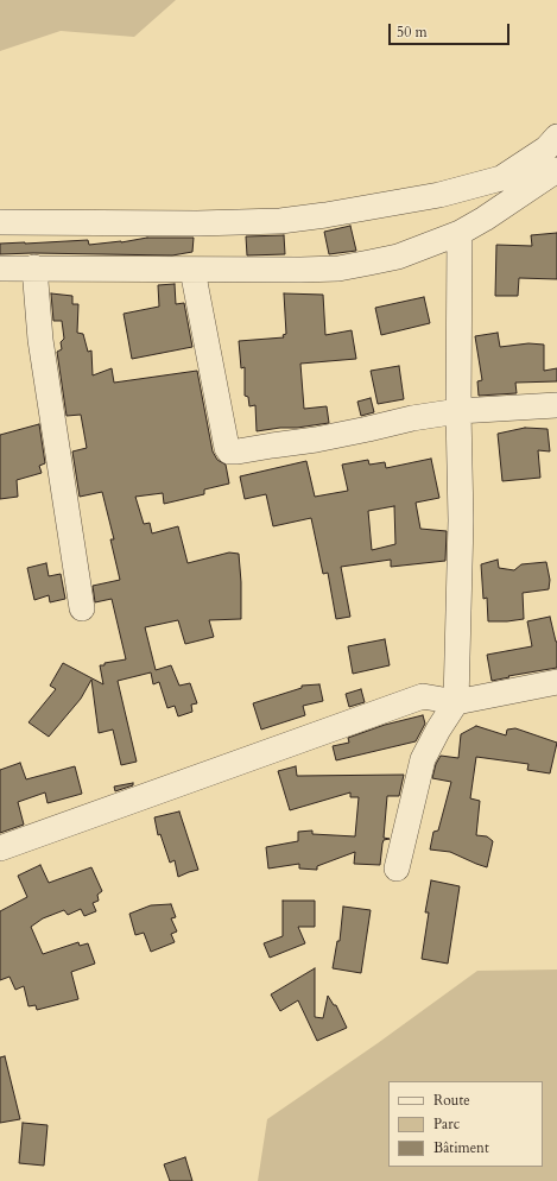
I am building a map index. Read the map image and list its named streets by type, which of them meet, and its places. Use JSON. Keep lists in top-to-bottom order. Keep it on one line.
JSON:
{"legend":["Route","Parc","Bâtiment"],"scale_bar":"50 m"}
